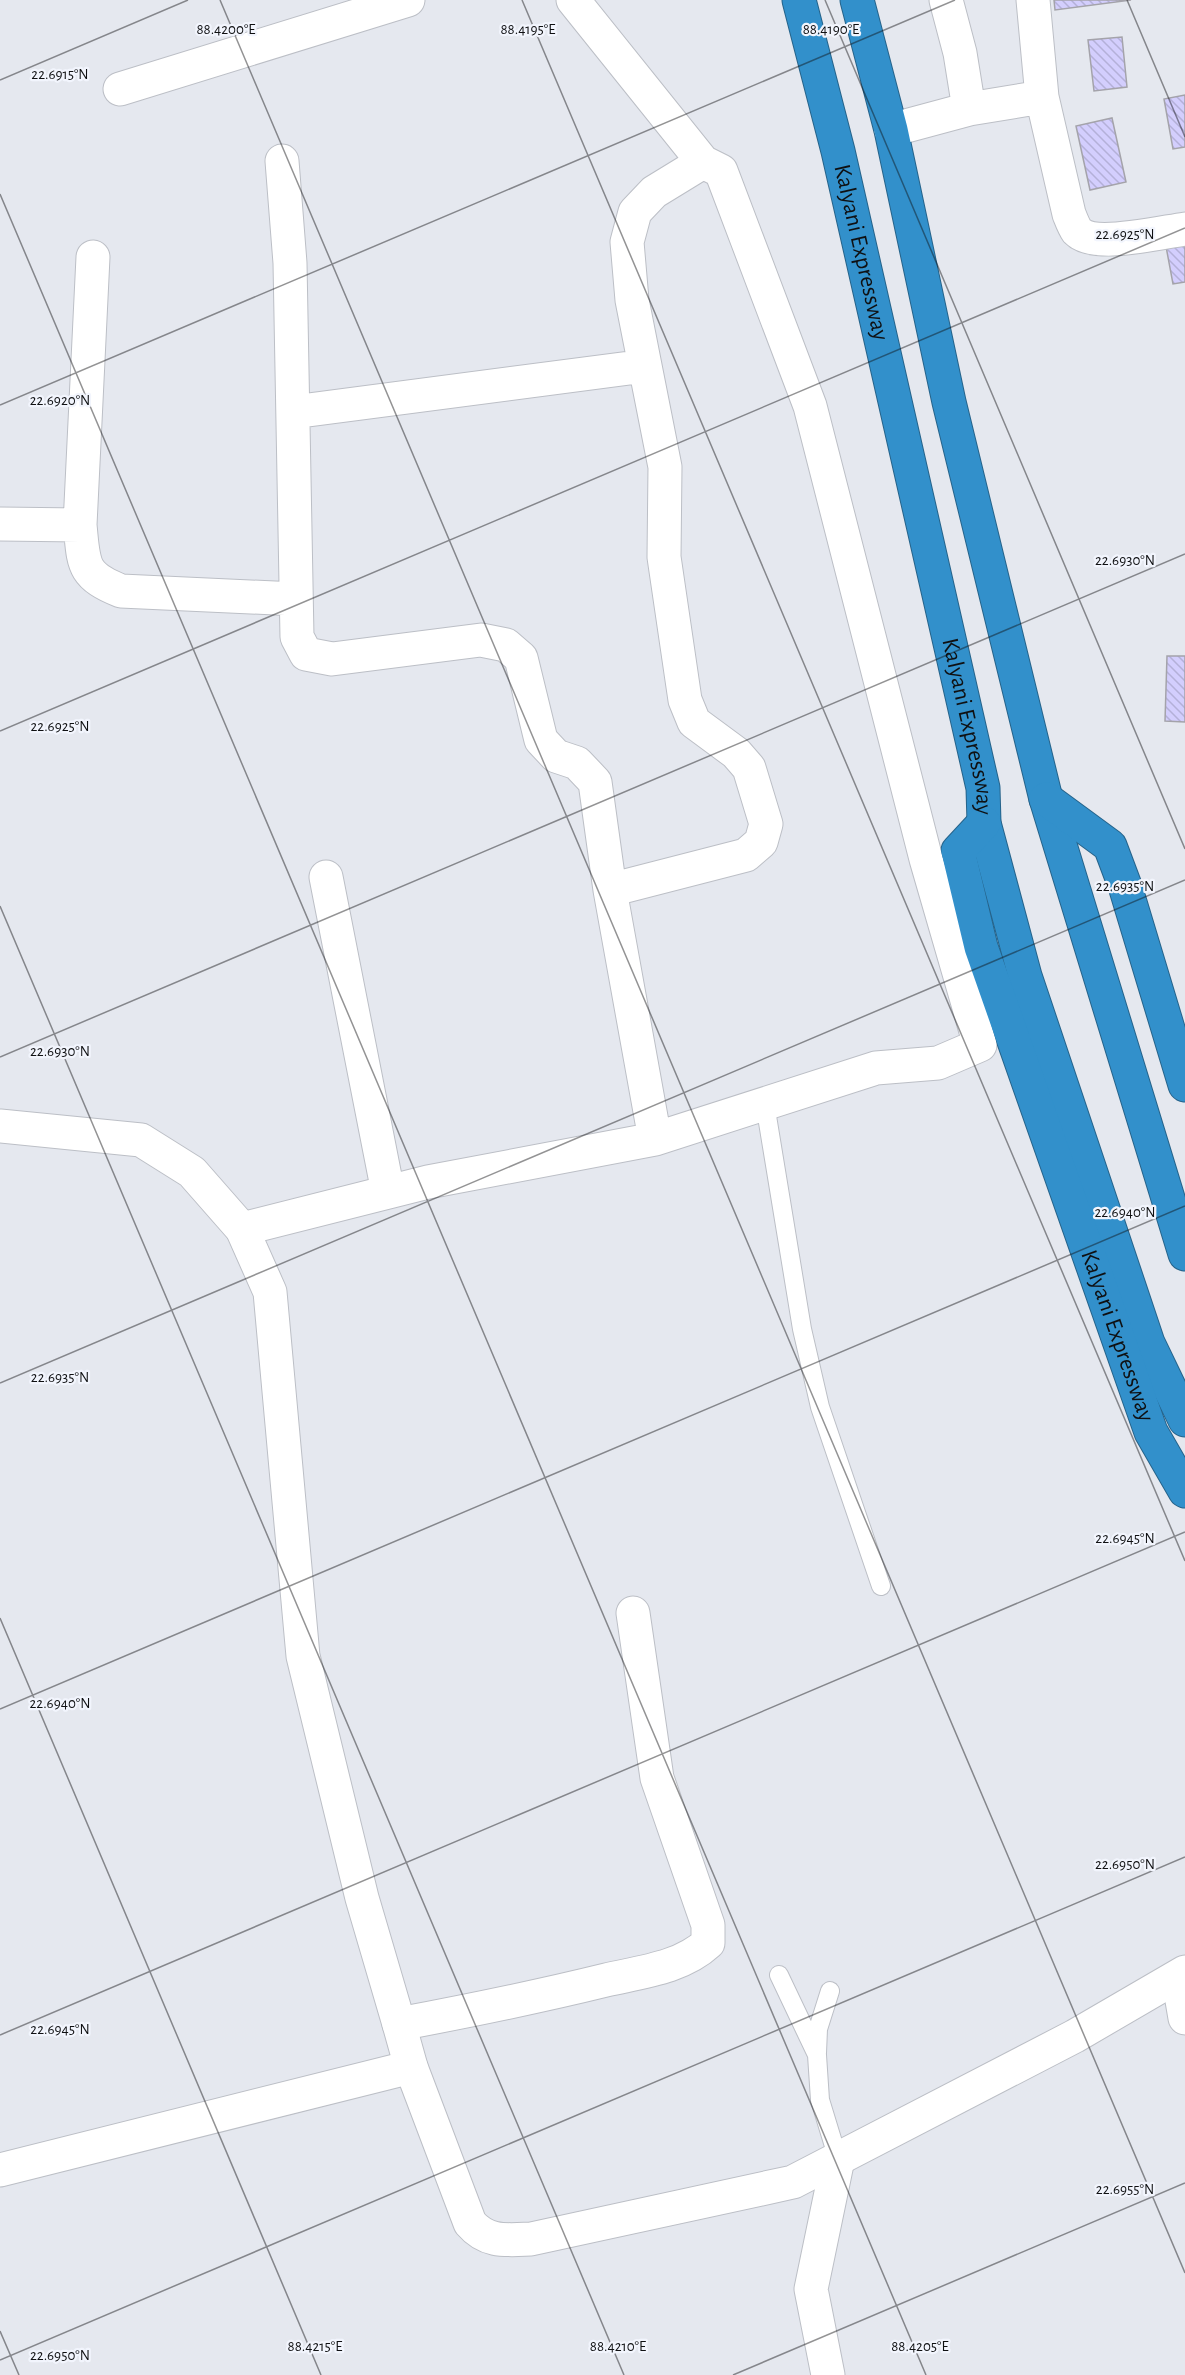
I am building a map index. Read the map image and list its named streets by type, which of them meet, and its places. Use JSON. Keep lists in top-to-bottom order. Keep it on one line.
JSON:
{"streets":{"highway":["Kalyani Expressway"]},"coordinates":["88.4200°E","88.4195°E","88.4190°E","22.6915°N","22.6925°N","22.6920°N","22.6930°N","22.6935°N","22.6940°N","22.6945°N","22.6950°N","22.6955°N","88.4215°E","88.4210°E","88.4205°E"]}
